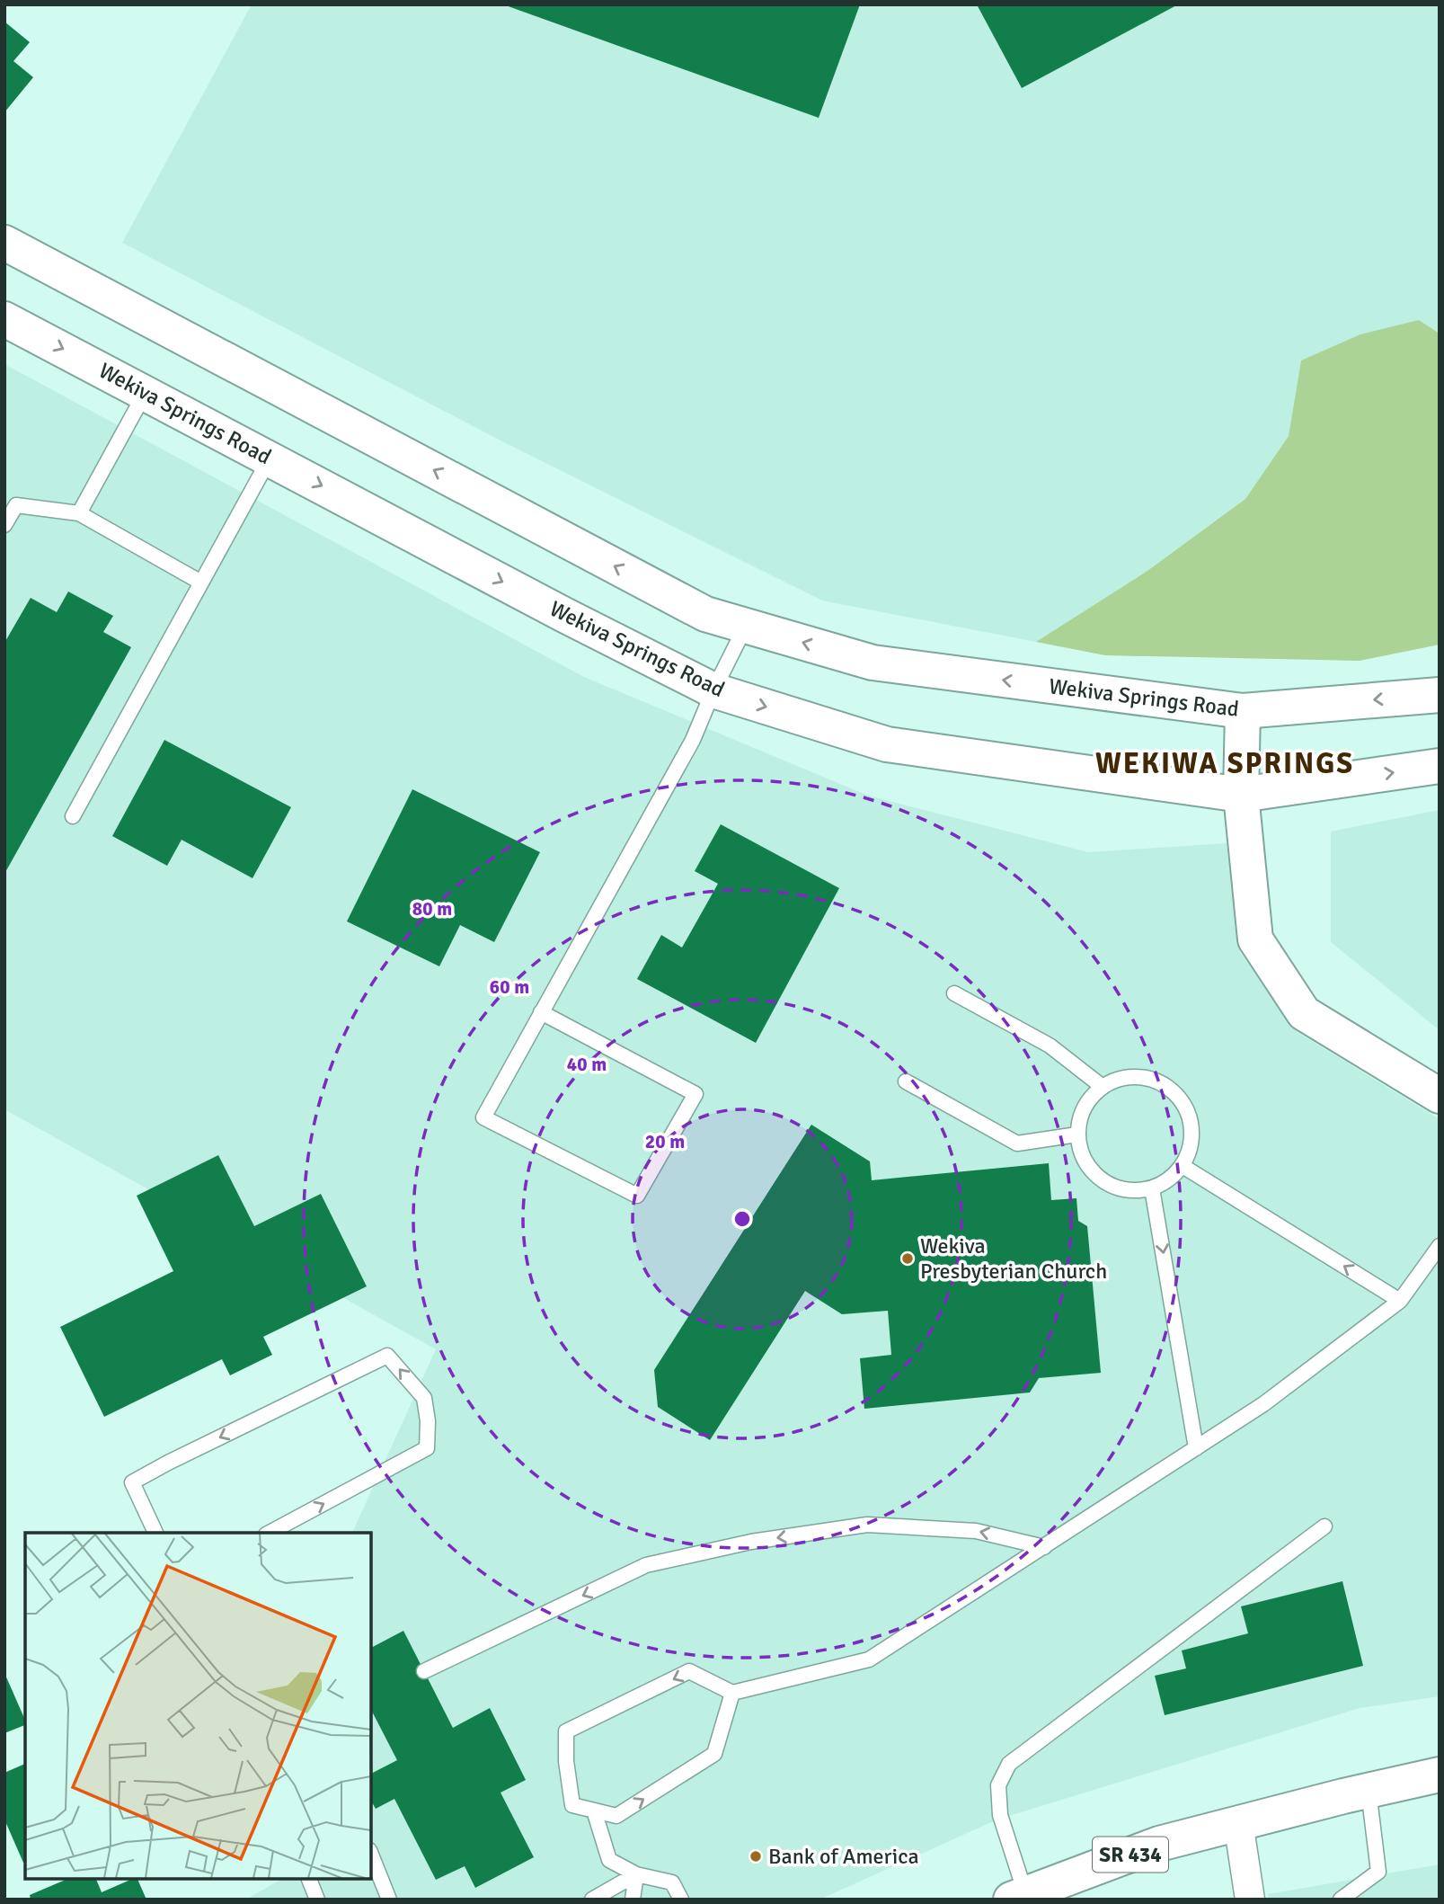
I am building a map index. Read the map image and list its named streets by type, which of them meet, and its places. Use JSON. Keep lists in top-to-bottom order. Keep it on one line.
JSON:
{"streets":{"main road":["Wekiva Springs Road","SR 434"]},"districts":["WEKIWA SPRINGS"],"places":["Wekiva Presbyterian Church","Bank of America"],"rings":["80 m","60 m","40 m","20 m"]}
